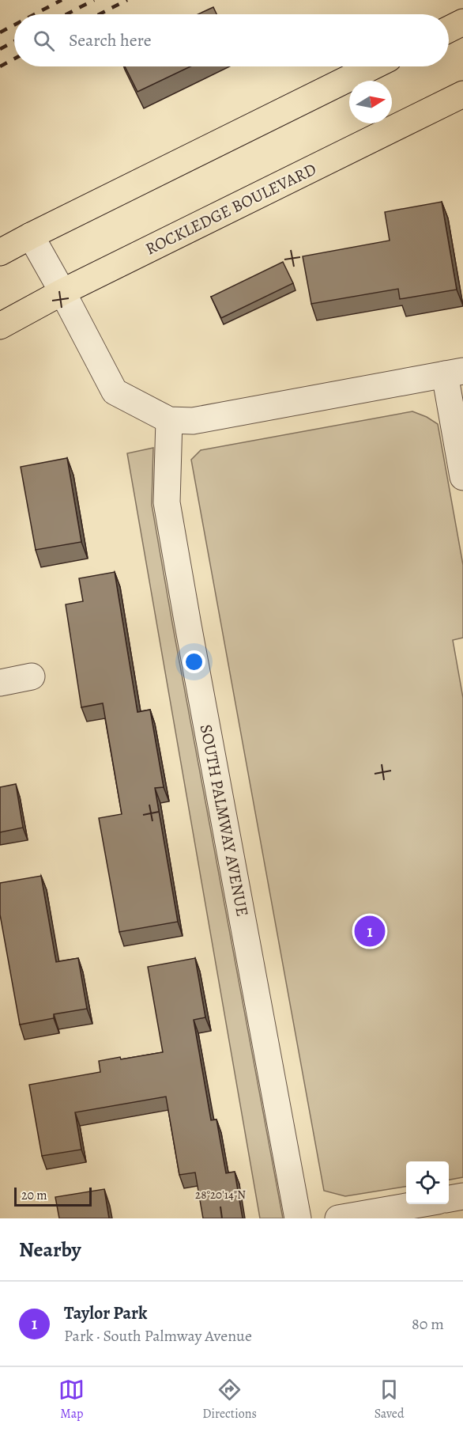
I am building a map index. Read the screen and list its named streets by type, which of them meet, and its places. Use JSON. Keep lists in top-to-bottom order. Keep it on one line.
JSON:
{"streets":{"main road":["ROCKLEDGE BOULEVARD"],"street":["SOUTH PALMWAY AVENUE"]},"scale_bar":"20 m","north":"right","page":{"search":"Search here","pins":"1","scale":"20 m","heading":"Nearby","list":[{"mark":"1","name":"Taylor Park","note":"Park · South Palmway Avenue","value":"80 m"}],"nav":["Map","Directions","Saved"]},"coordinates":["28°20'14\"N"]}
